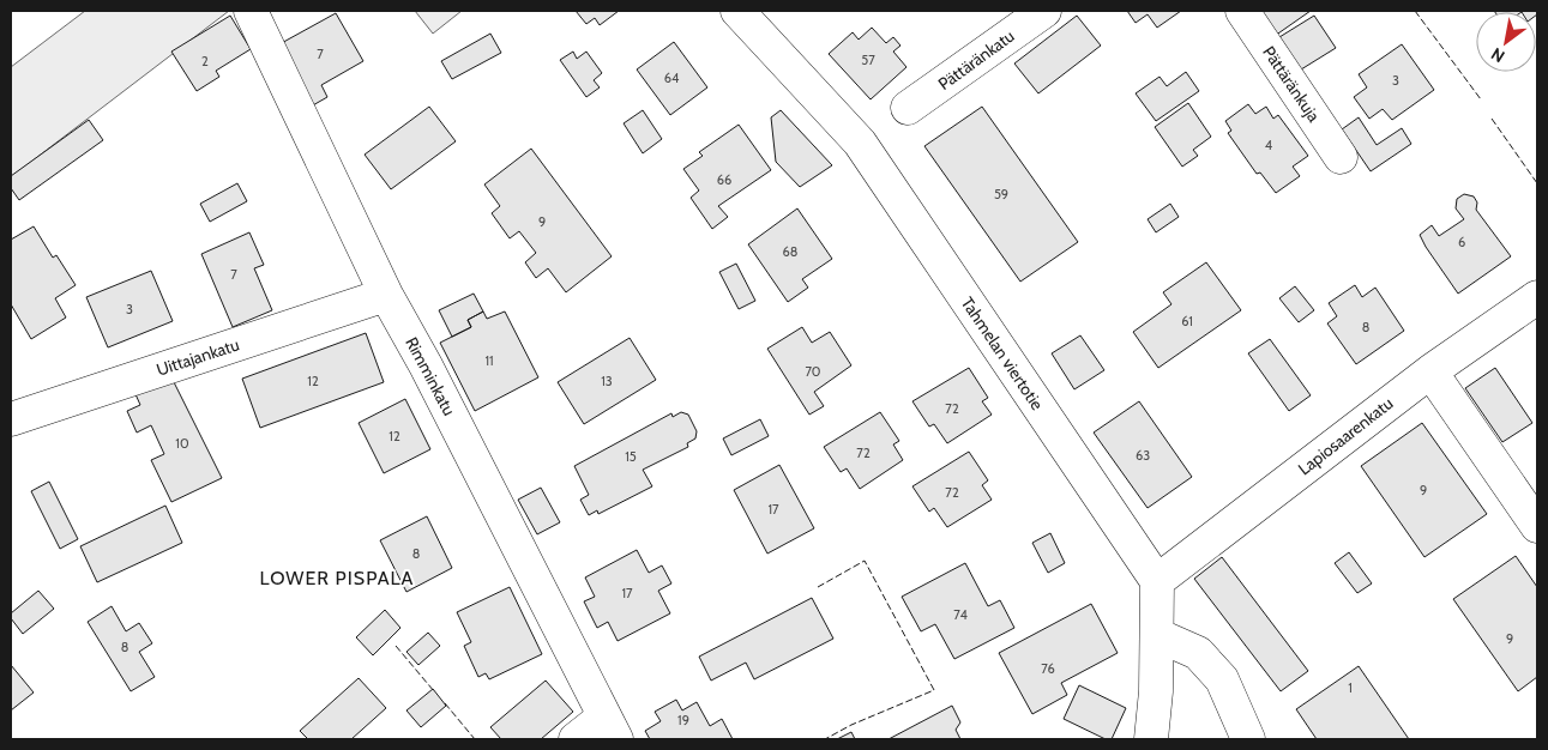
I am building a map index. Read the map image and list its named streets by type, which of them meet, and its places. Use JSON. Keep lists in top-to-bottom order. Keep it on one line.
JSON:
{"streets":{"street":["Pättäränkatu","Pättäränkuja","Tahmelan viertotie","Uittajankatu","Rimminkatu","Lapiosaarenkatu"]},"crossings":[["Tahmelan viertotie","Lapiosaarenkatu"],["Uittajankatu","Rimminkatu"]],"districts":["LOWER PISPALA"],"house_numbers":["7","57","2","64","3","4","66","59","9","6","68","7","3","61","8","11","70","12","13","72","12","10","72","63","15","9","72","17","8","17","74","9","8","76","1","19"],"north":"bottom left"}
